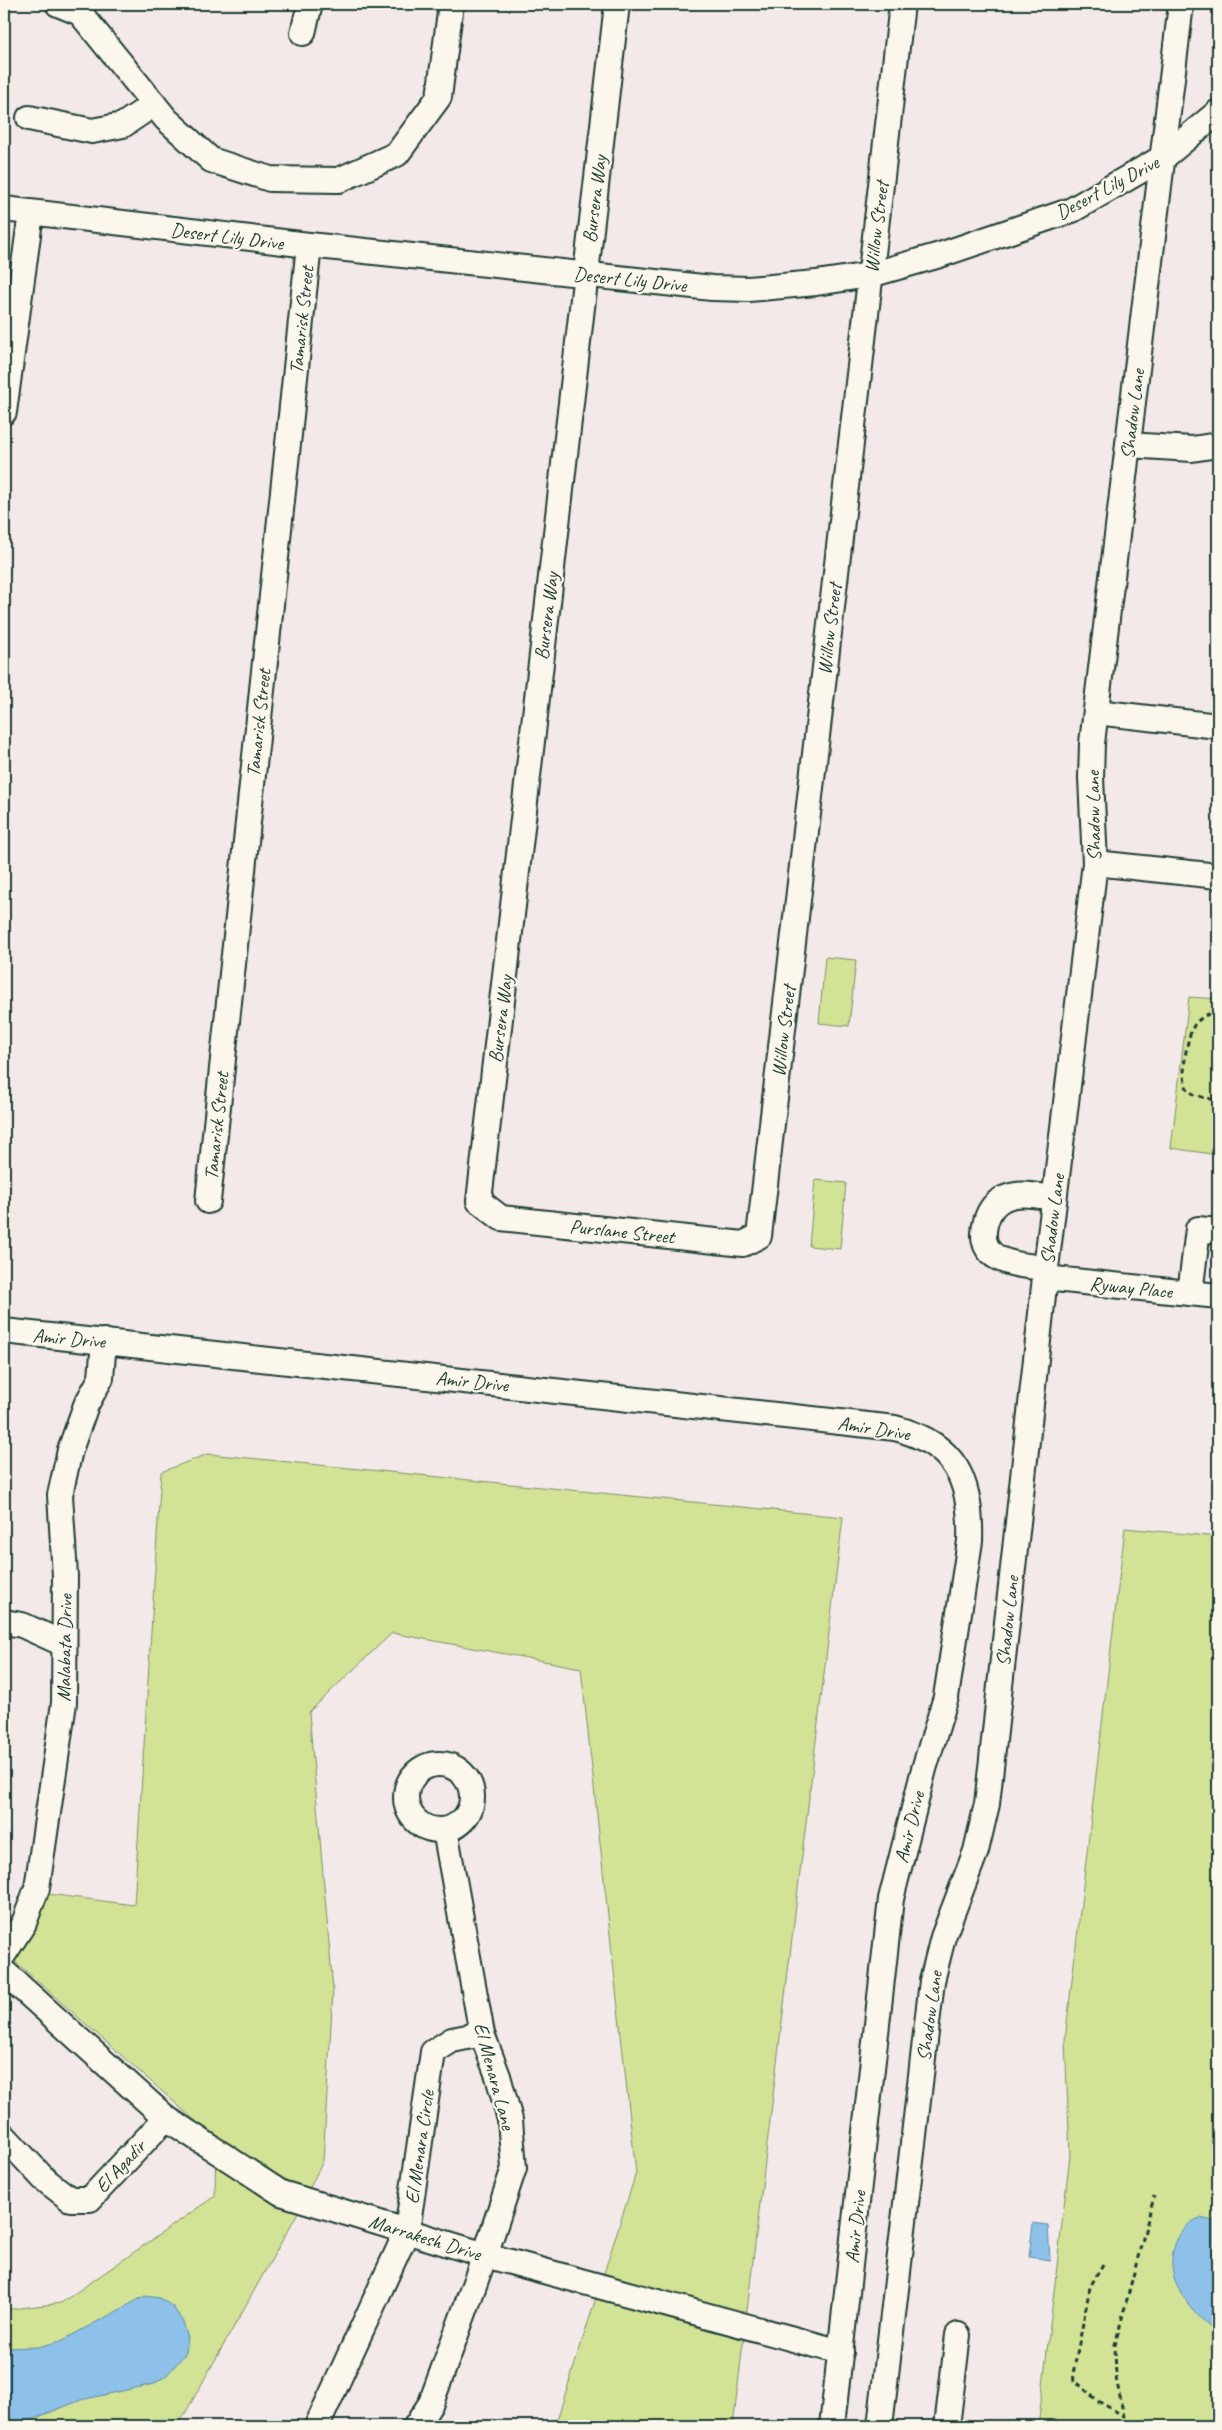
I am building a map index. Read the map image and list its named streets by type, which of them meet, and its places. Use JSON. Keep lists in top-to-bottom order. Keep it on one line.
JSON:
{"streets":{"street":["Desert Lily Drive","Bursera Way","Willow Street","Tamarisk Street","Shadow Lane","Purslane Street","Ryway Place","Amir Drive","Malabata Drive","El Menara Lane","El Menara Circle","El Agadir","Marrakesh Drive"]},"crossings":[["Desert Lily Drive","Bursera Way"],["Desert Lily Drive","Willow Street"],["Desert Lily Drive","Tamarisk Street"],["Desert Lily Drive","Shadow Lane"],["Bursera Way","Purslane Street"],["Willow Street","Purslane Street"],["Shadow Lane","Ryway Place"],["Amir Drive","Malabata Drive"],["Amir Drive","Marrakesh Drive"],["El Menara Lane","El Menara Circle"],["El Menara Lane","Marrakesh Drive"],["El Menara Circle","Marrakesh Drive"],["El Agadir","Marrakesh Drive"]]}
